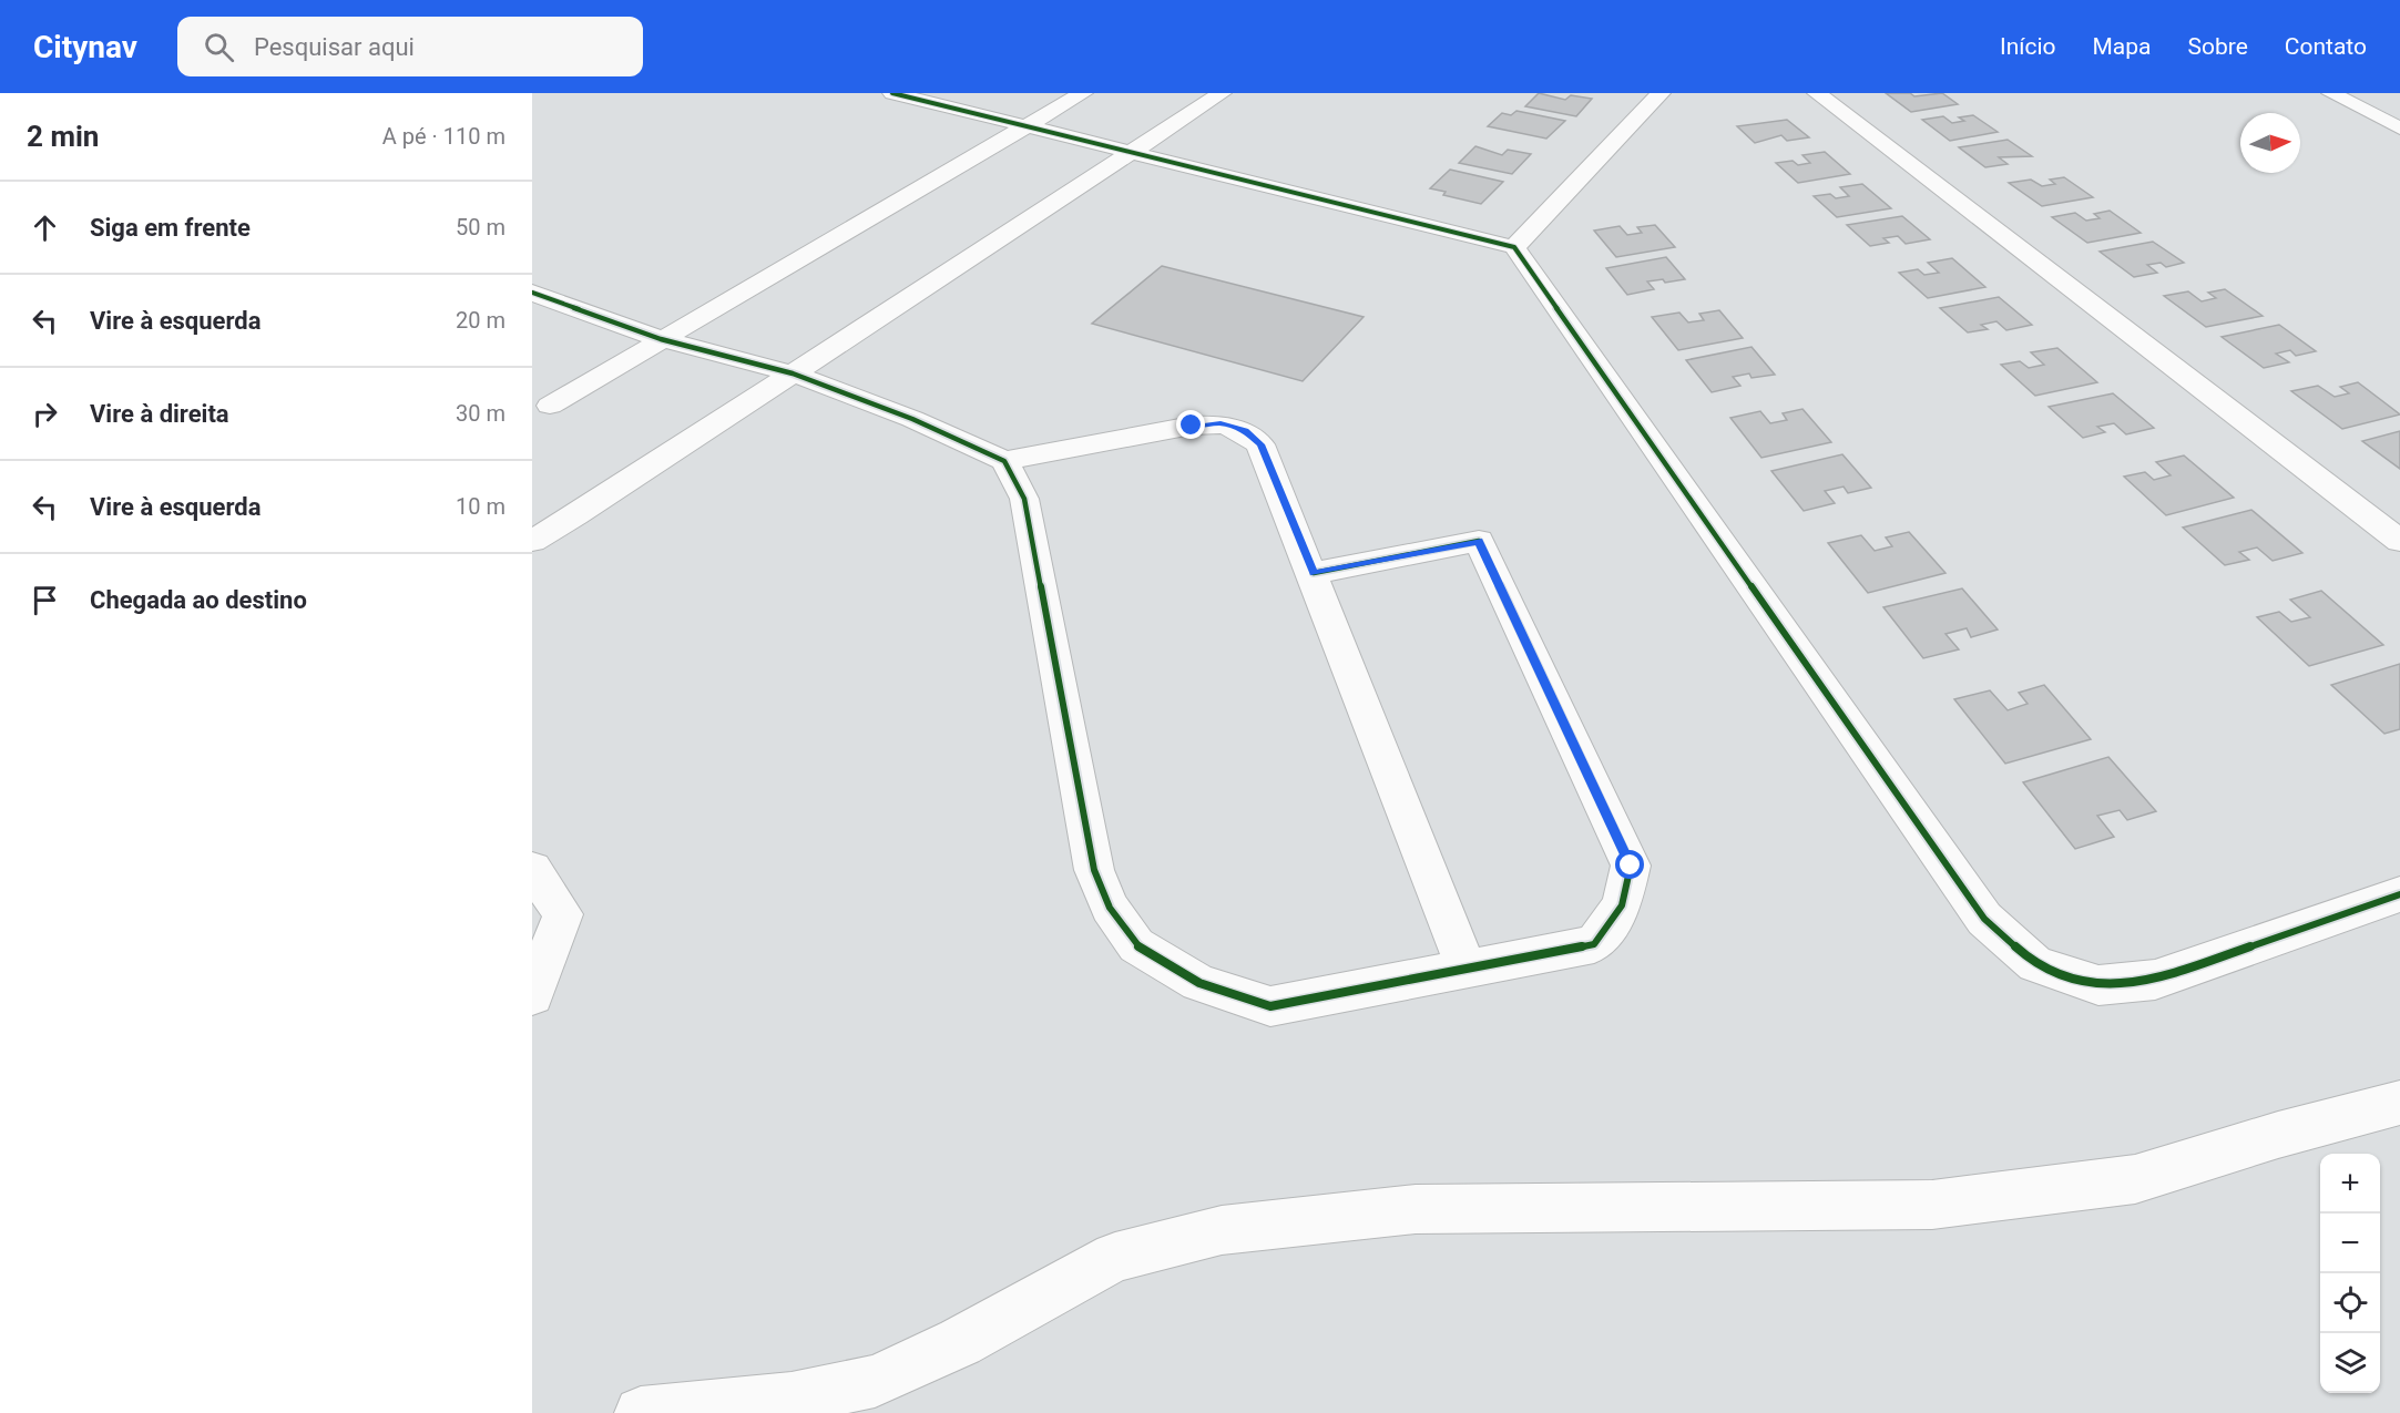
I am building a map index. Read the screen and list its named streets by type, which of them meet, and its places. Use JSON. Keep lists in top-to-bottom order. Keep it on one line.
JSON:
{"north":"right","page":{"header":"Citynav","search":"Pesquisar aqui","nav":["Início","Mapa","Sobre","Contato"],"heading":["2 min","A pé · 110 m"],"list":[["Siga em frente","50 m"],["Vire à esquerda","20 m"],["Vire à direita","30 m"],["Vire à esquerda","10 m"],"Chegada ao destino"],"map_buttons":["+","−"]}}
